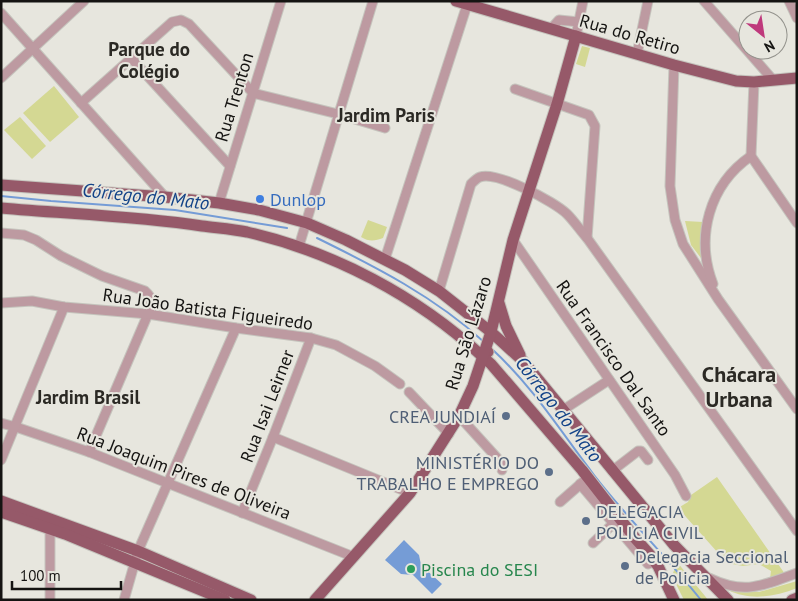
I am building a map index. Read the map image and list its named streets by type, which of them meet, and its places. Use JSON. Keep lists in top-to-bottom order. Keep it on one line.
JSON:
{"streets":{"main road":["Rua do Retiro","Rua São Lázaro"],"street":["Rua Trenton","Rua João Batista Figueiredo","Rua Francisco Dal Santo","Rua Isai Leirner","Rua Joaquim Pires de Oliveira"]},"crossings":[["Rua do Retiro","Rua São Lázaro"],["Rua João Batista Figueiredo","Rua Isai Leirner"],["Rua São Lázaro","Rua Francisco Dal Santo"],["Rua São Lázaro","Rua Joaquim Pires de Oliveira"],["Rua Isai Leirner","Rua Joaquim Pires de Oliveira"]],"districts":["Parque do Colégio","Jardim Paris","Chácara Urbana","Jardim Brasil"],"water":["Córrego do Mato"],"places":["Dunlop","CREA JUNDIAÍ","MINISTÉRIO DO TRABALHO E EMPREGO","DELEGACIA POLICIA CIVIL","Delegacia Seccional de Policia","Piscina do SESI"],"scale_bar":"100 m","north":"bottom right"}
